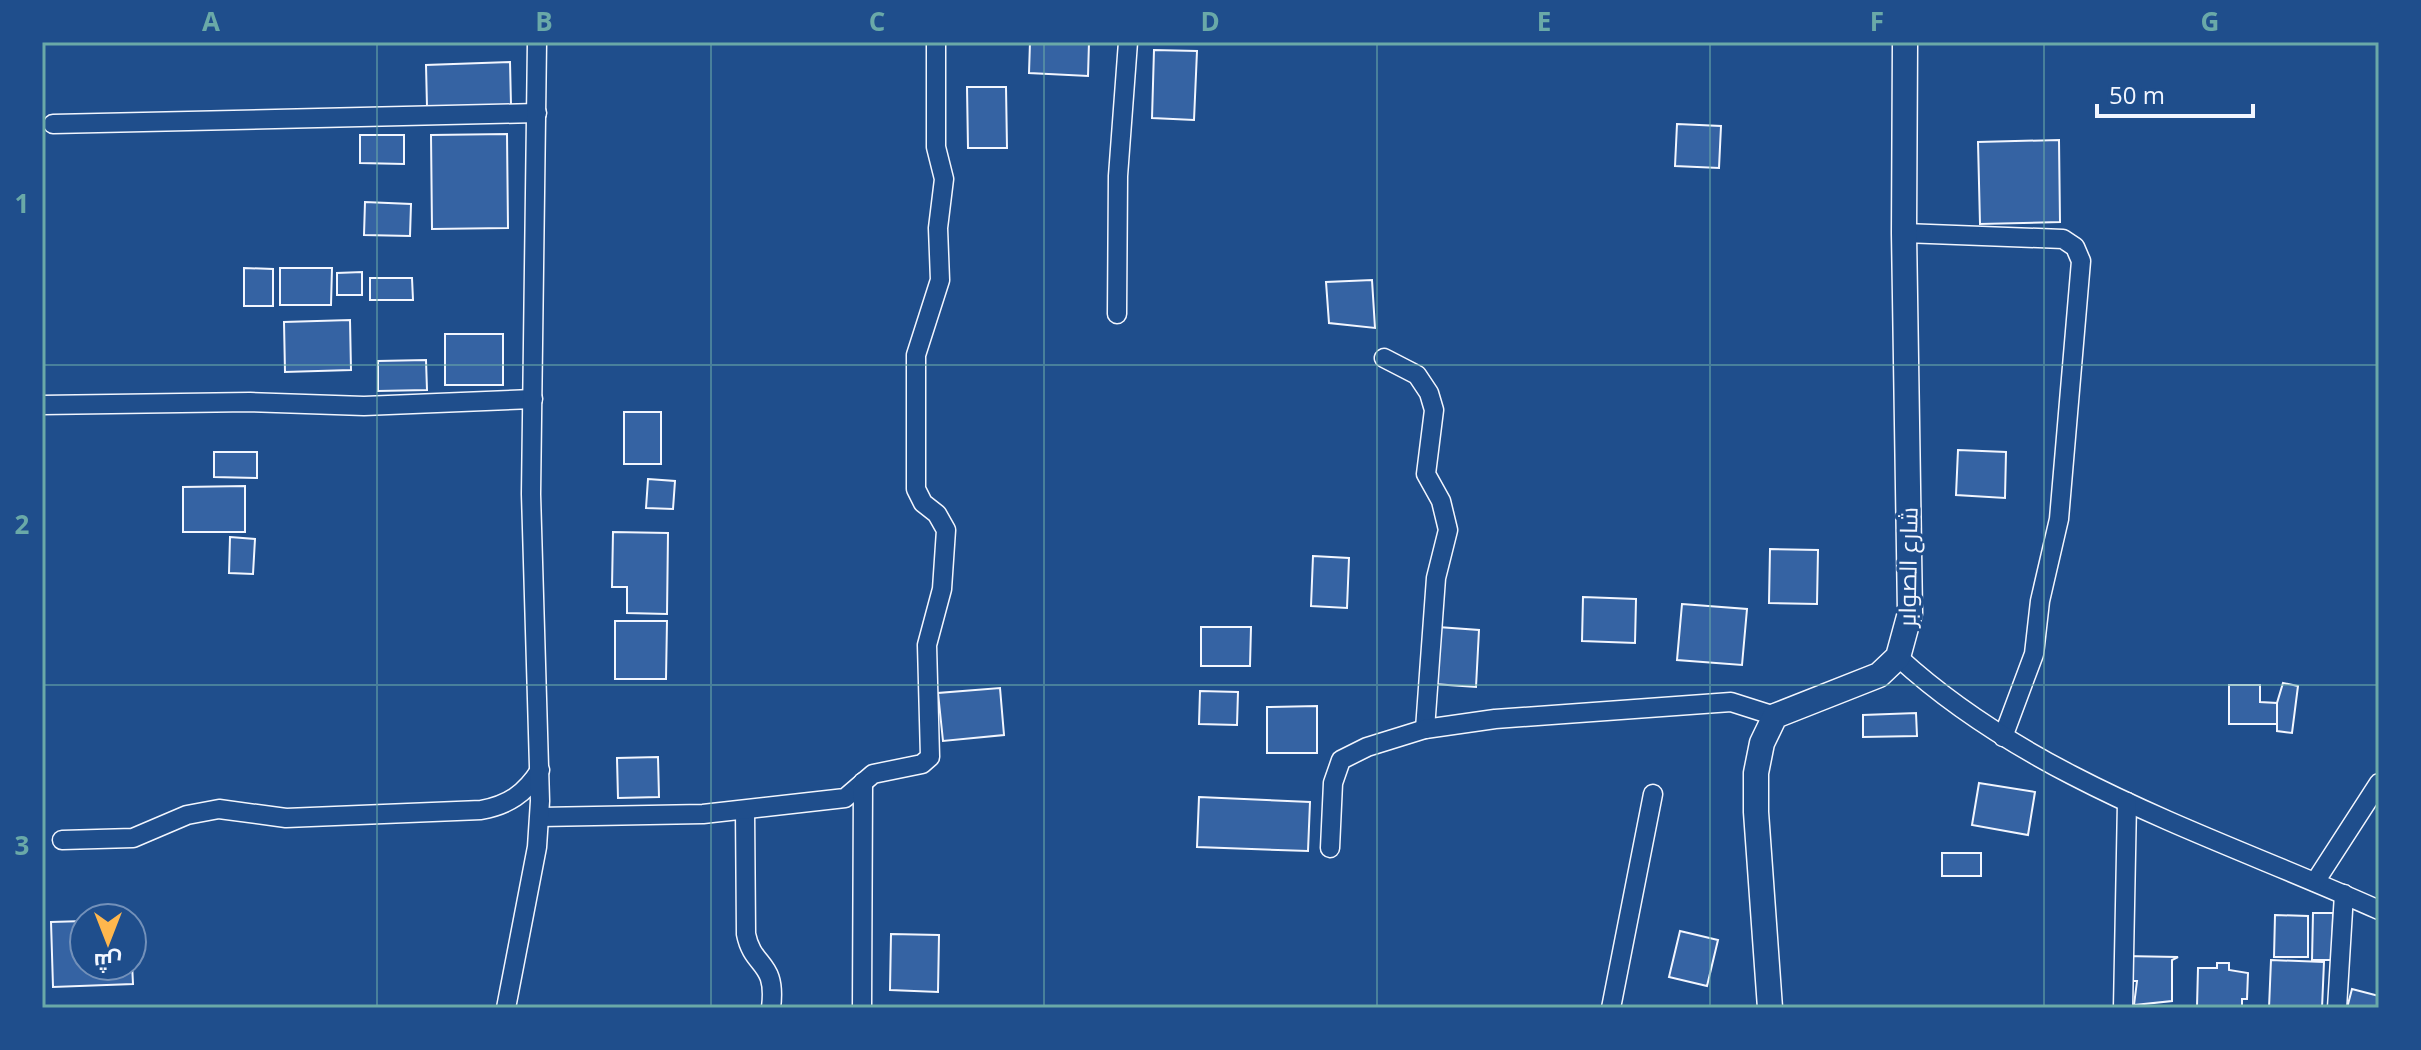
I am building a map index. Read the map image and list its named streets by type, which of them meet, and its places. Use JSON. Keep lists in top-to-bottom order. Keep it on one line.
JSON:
{"streets":{"street":["شارع الصوابر"]},"scale_bar":"50 m","north":"bottom","grid":{"columns":["A","B","C","D","E","F","G"],"rows":["1","2","3"]}}
